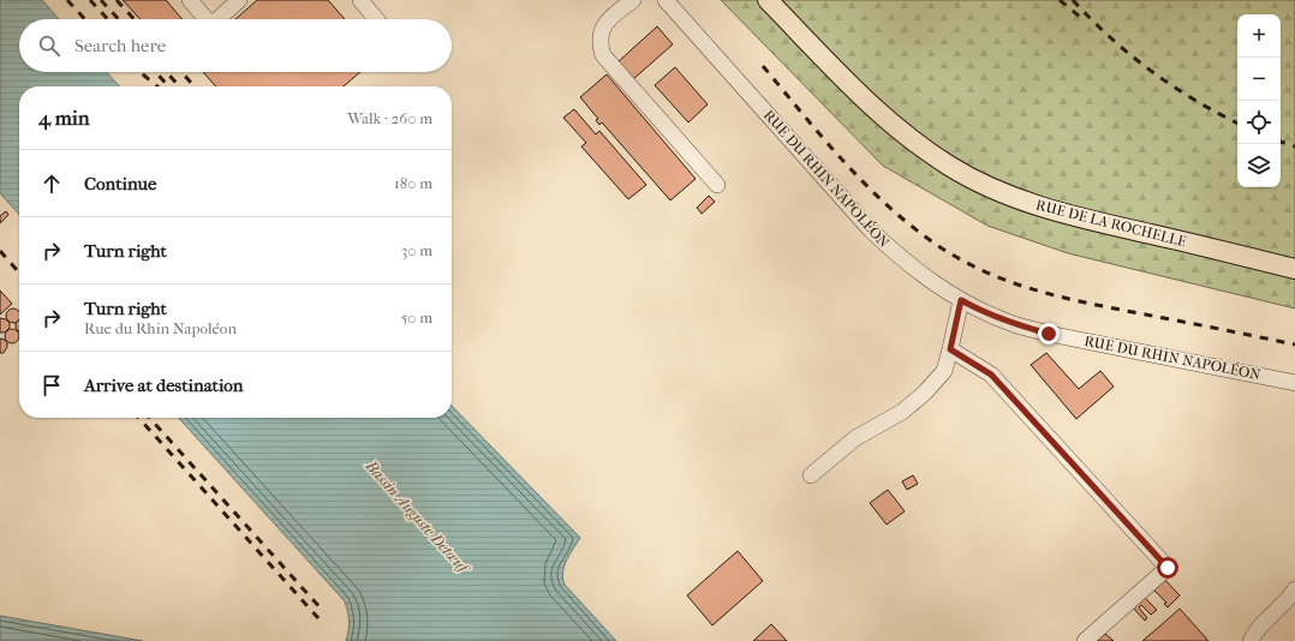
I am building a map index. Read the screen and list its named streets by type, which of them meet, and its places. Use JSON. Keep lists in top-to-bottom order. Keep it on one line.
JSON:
{"streets":{"main road":["RUE DE LA ROCHELLE"],"street":["RUE DU RHIN NAPOLÉON"]},"water":["Bassin Auguste Detœuf"],"page":{"map_buttons":["+","−"],"search":"Search here","heading":["4 min","Walk · 260 m"],"list":[["Continue","180 m"],["Turn right","30 m"],["Turn right","Rue du Rhin Napoléon","50 m"],"Arrive at destination"]}}
